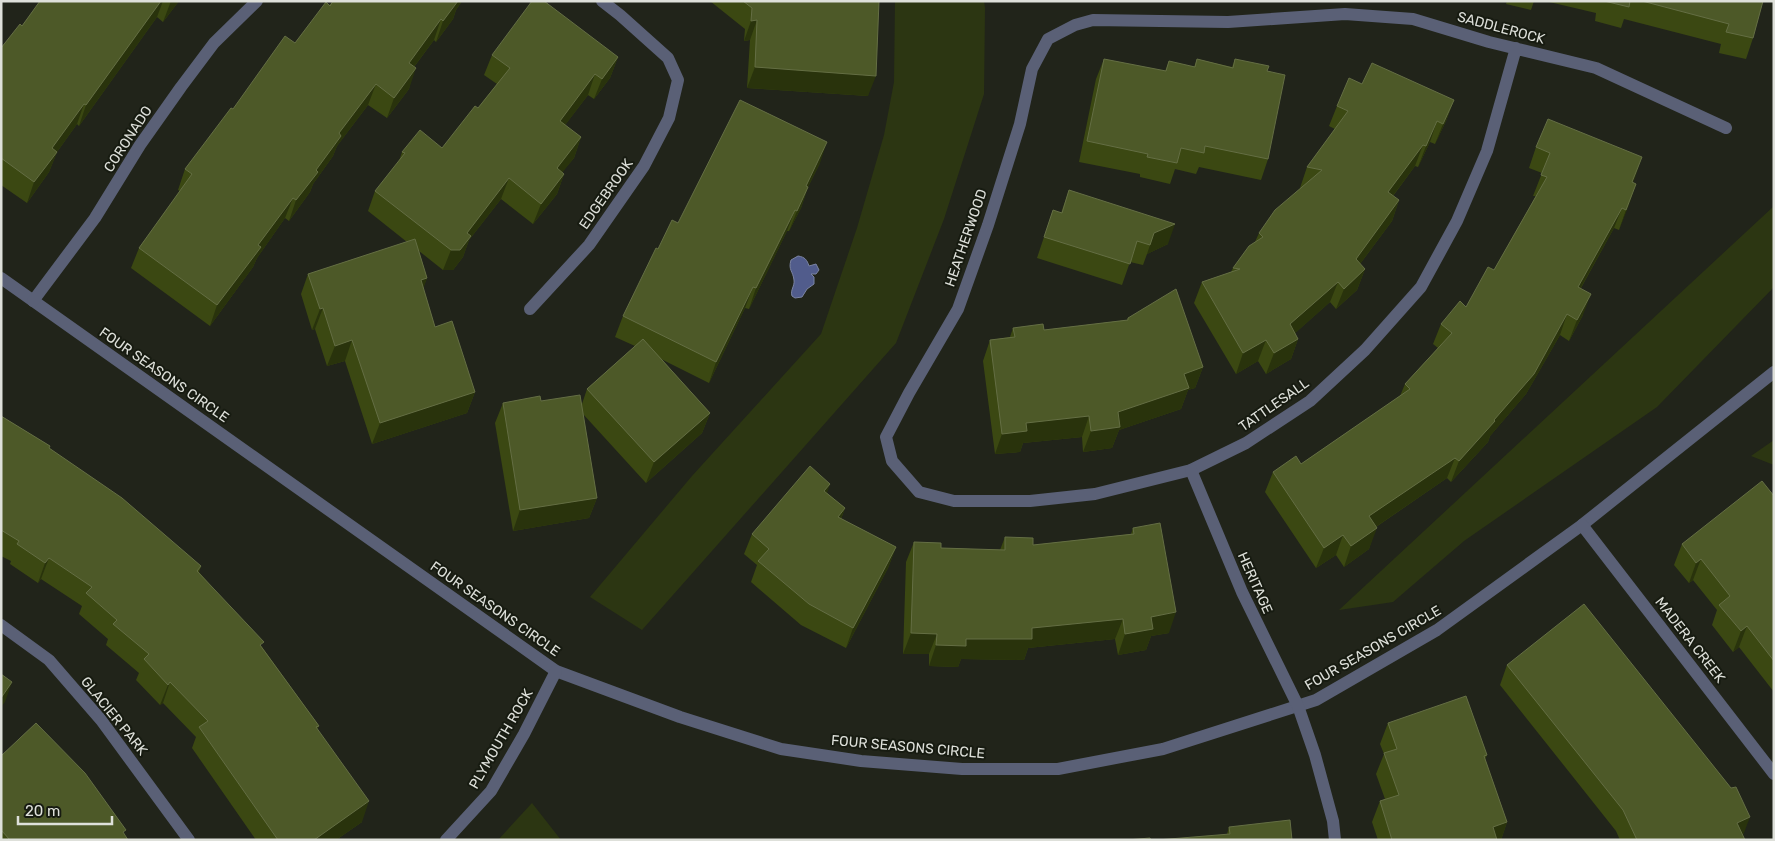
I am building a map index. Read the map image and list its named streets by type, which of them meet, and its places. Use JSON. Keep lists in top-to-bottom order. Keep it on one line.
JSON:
{"streets":{"street":["SADDLEROCK","CORONADO","EDGEBROOK","HEATHERWOOD","FOUR SEASONS CIRCLE","TATTLESALL","HERITAGE","MADERA CREEK","GLACIER PARK","PLYMOUTH ROCK"]},"crossings":[["SADDLEROCK","HEATHERWOOD"],["SADDLEROCK","TATTLESALL"],["CORONADO","FOUR SEASONS CIRCLE"],["HEATHERWOOD","TATTLESALL"],["FOUR SEASONS CIRCLE","HERITAGE"],["FOUR SEASONS CIRCLE","MADERA CREEK"],["FOUR SEASONS CIRCLE","PLYMOUTH ROCK"],["TATTLESALL","HERITAGE"]],"scale_bar":"20 m"}
